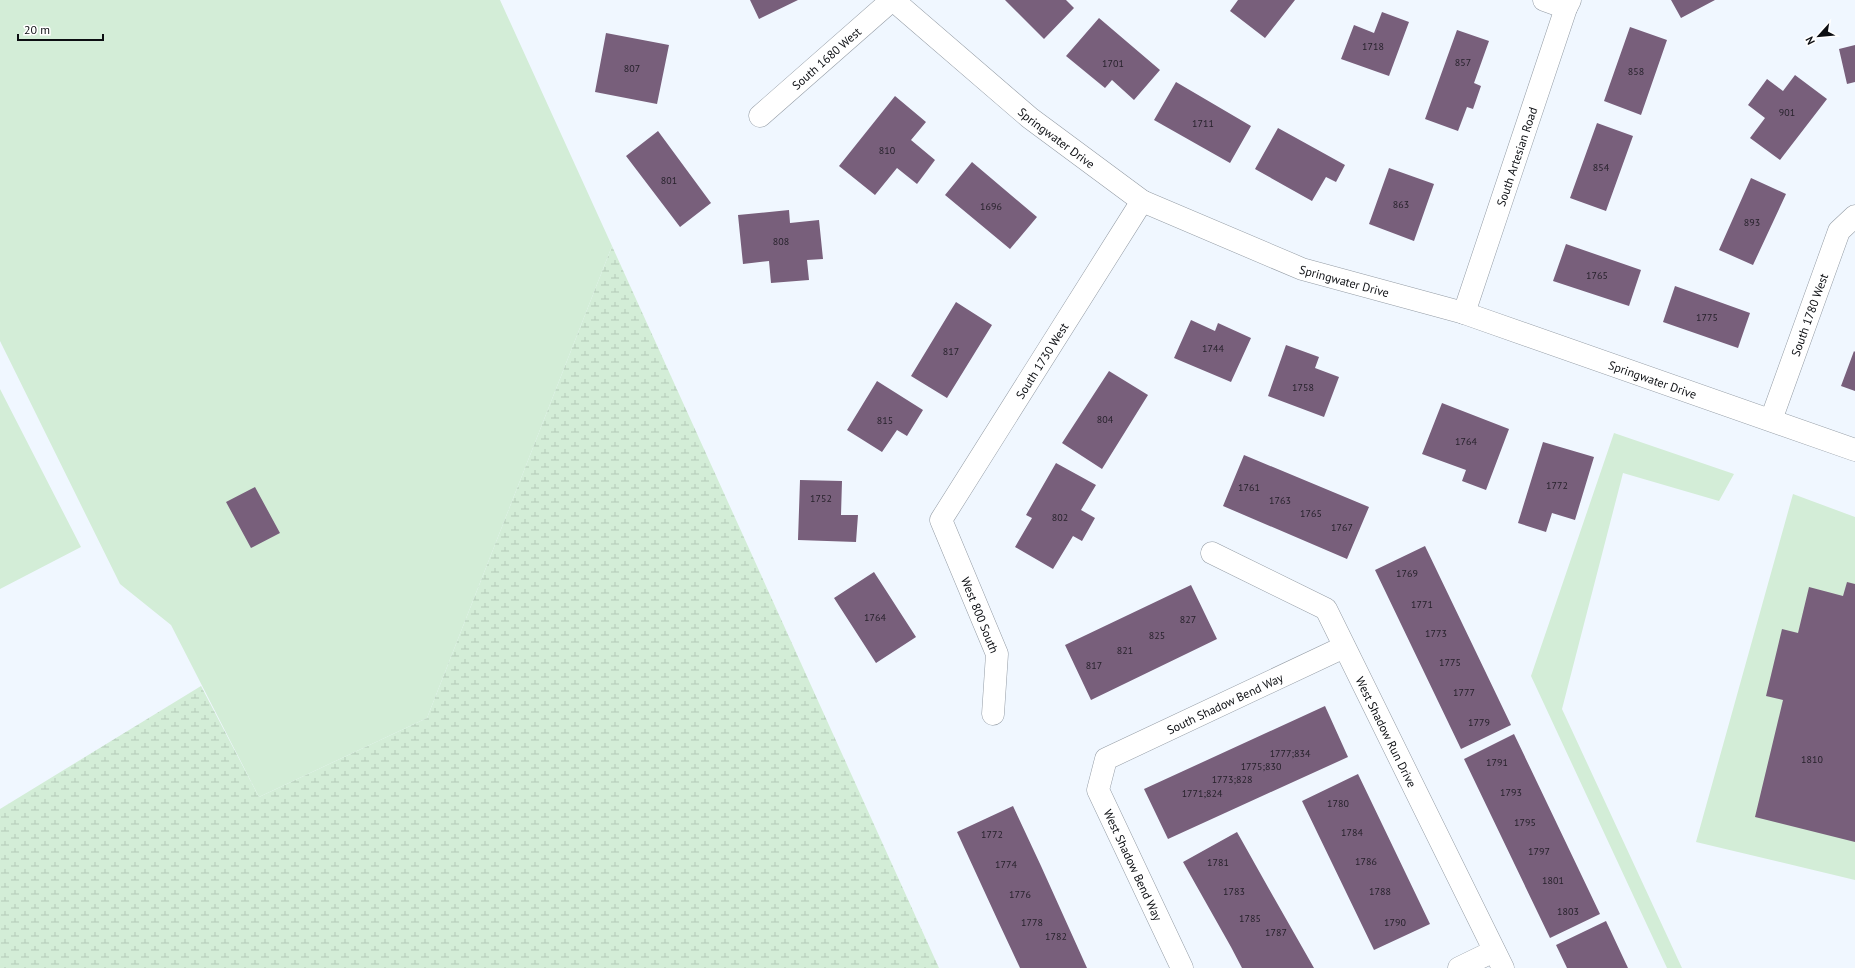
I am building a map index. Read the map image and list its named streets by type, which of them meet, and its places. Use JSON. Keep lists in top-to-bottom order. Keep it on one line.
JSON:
{"streets":{"street":["South 1680 West","Springwater Drive","South Artesian Road","South 1780 West","South 1730 West","West 800 South","South Shadow Bend Way","West Shadow Run Drive","West Shadow Bend Way"]},"crossings":[["South 1680 West","Springwater Drive"],["Springwater Drive","South Artesian Road"],["Springwater Drive","South 1780 West"],["Springwater Drive","South 1730 West"],["South 1730 West","West 800 South"],["South Shadow Bend Way","West Shadow Run Drive"],["South Shadow Bend Way","West Shadow Bend Way"]],"house_numbers":["1718","857","1701","807","858","901","1711","810","854","801","863","1696","893","808","1765","1775","1744","817","1758","804","815","1764","1772","1761","1752","1763","1765","802","1767","1769","1771","1764","827","1773","825","821","1775","817","1777","1779","1777;834","1810","1791","1775;830","1773;828","1793","1771;824","1780","1795","1784","1772","1797","1786","1781","1774","1801","1783","1788","1776","1803","1785","1778","1790","1787","1782"],"scale_bar":"20 m","north":"bottom left"}
